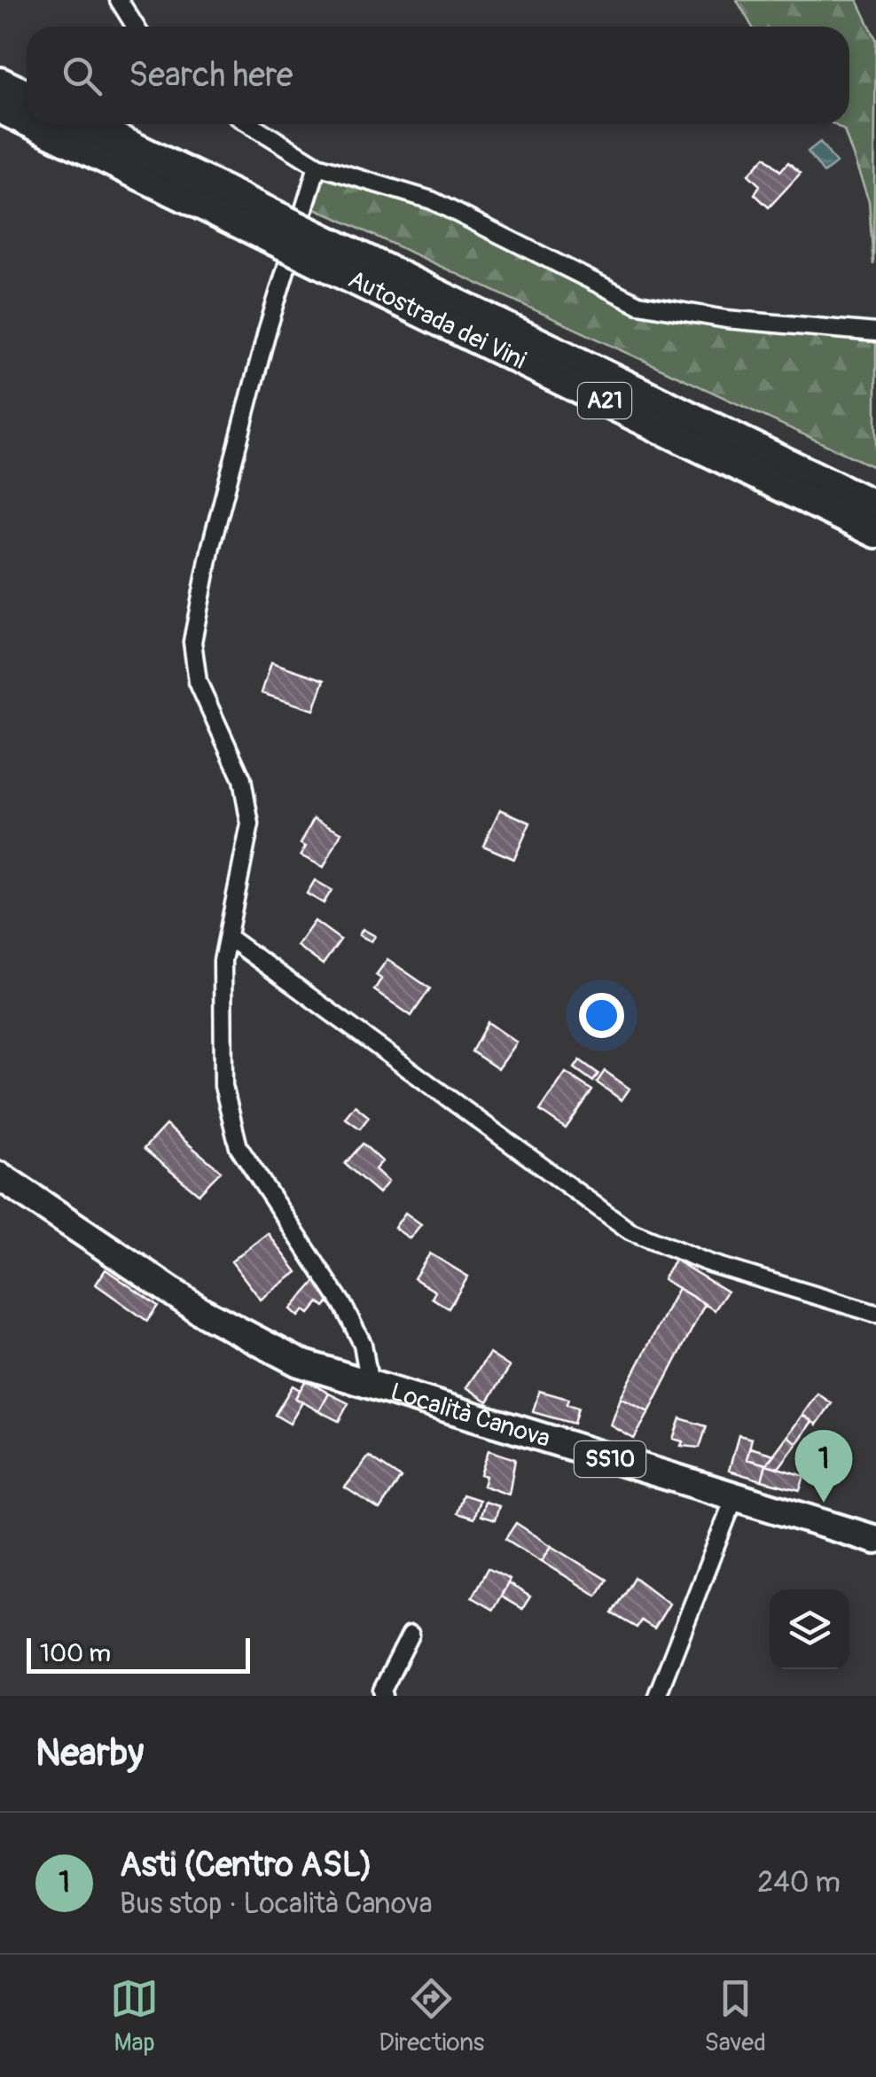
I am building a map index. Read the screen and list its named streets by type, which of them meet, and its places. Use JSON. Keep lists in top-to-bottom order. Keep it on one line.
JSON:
{"streets":{"highway":["Autostrada dei Vini","A21"],"main road":["Località Canova","SS10"]},"crossings":[["Località Canova","SS10"]],"scale_bar":"100 m","page":{"search":"Search here","pins":"1","scale":"100 m","heading":"Nearby","list":[{"mark":"1","name":"Asti (Centro ASL)","note":"Bus stop · Località Canova","value":"240 m"}],"nav":["Map","Directions","Saved"]}}
